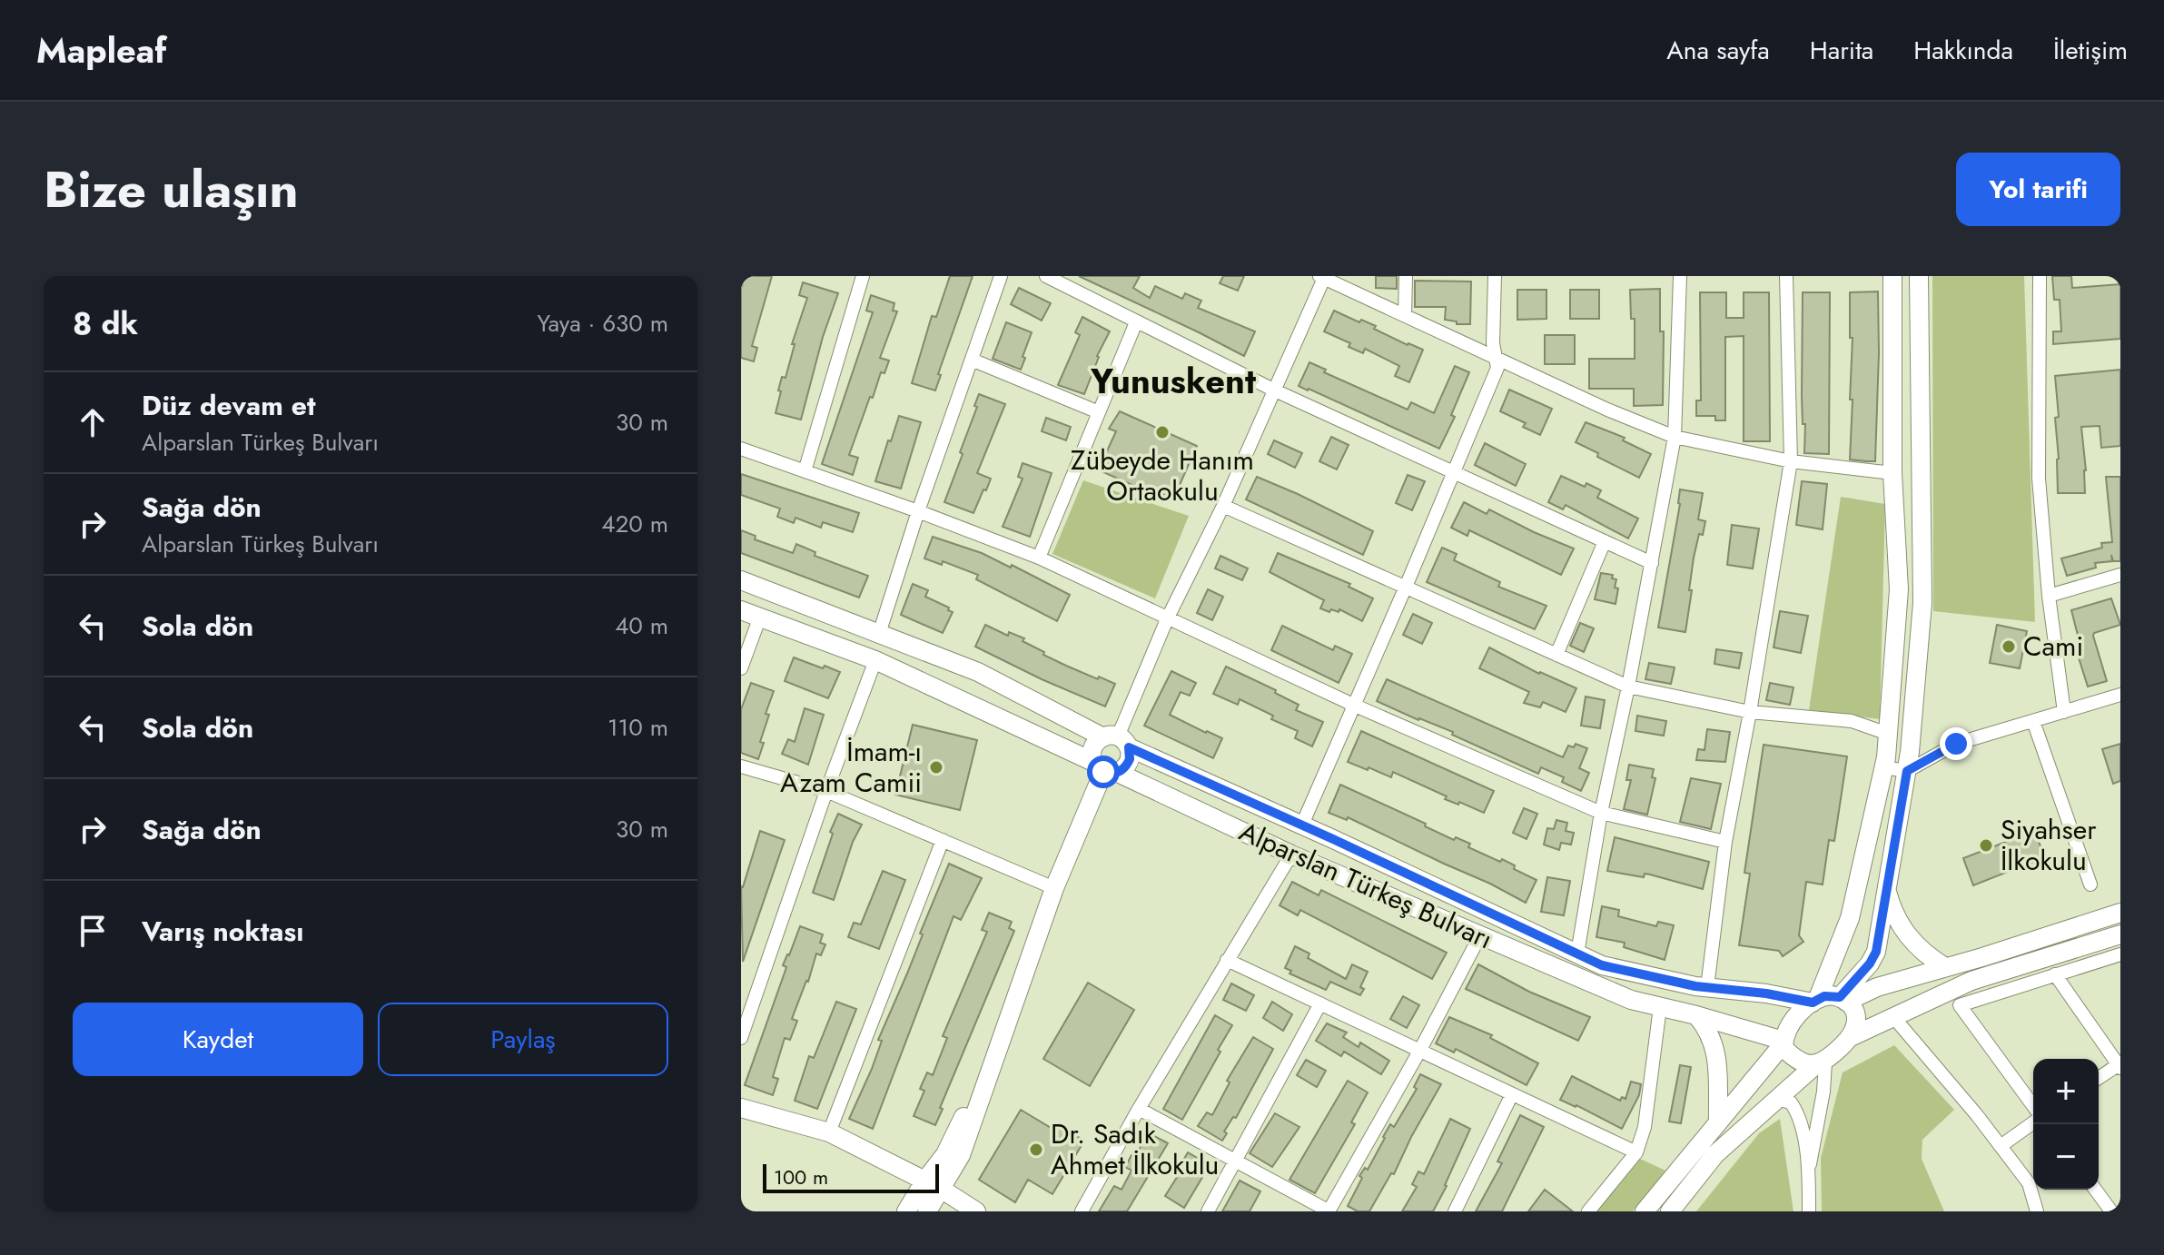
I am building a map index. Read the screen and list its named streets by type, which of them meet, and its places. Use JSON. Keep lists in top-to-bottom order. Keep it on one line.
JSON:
{"streets":{"main road":["Alparslan Türkeş Bulvarı"]},"districts":["Yunuskent"],"places":["Zübeyde Hanım Ortaokulu","Cami","İmam-ı Azam Camii","Siyahser İlkokulu","Dr. Sadık Ahmet İlkokulu"],"scale_bar":"100 m","page":{"header":"Mapleaf","nav":["Ana sayfa","Harita","Hakkında","İletişim"],"title":"Bize ulaşın","buttons":["Yol tarifi",["Kaydet","Paylaş"]],"heading":["8 dk","Yaya · 630 m"],"list":[["Düz devam et","Alparslan Türkeş Bulvarı","30 m"],["Sağa dön","Alparslan Türkeş Bulvarı","420 m"],["Sola dön","40 m"],["Sola dön","110 m"],["Sağa dön","30 m"],"Varış noktası"],"map_buttons":["+","−"],"scale":"100 m"}}
